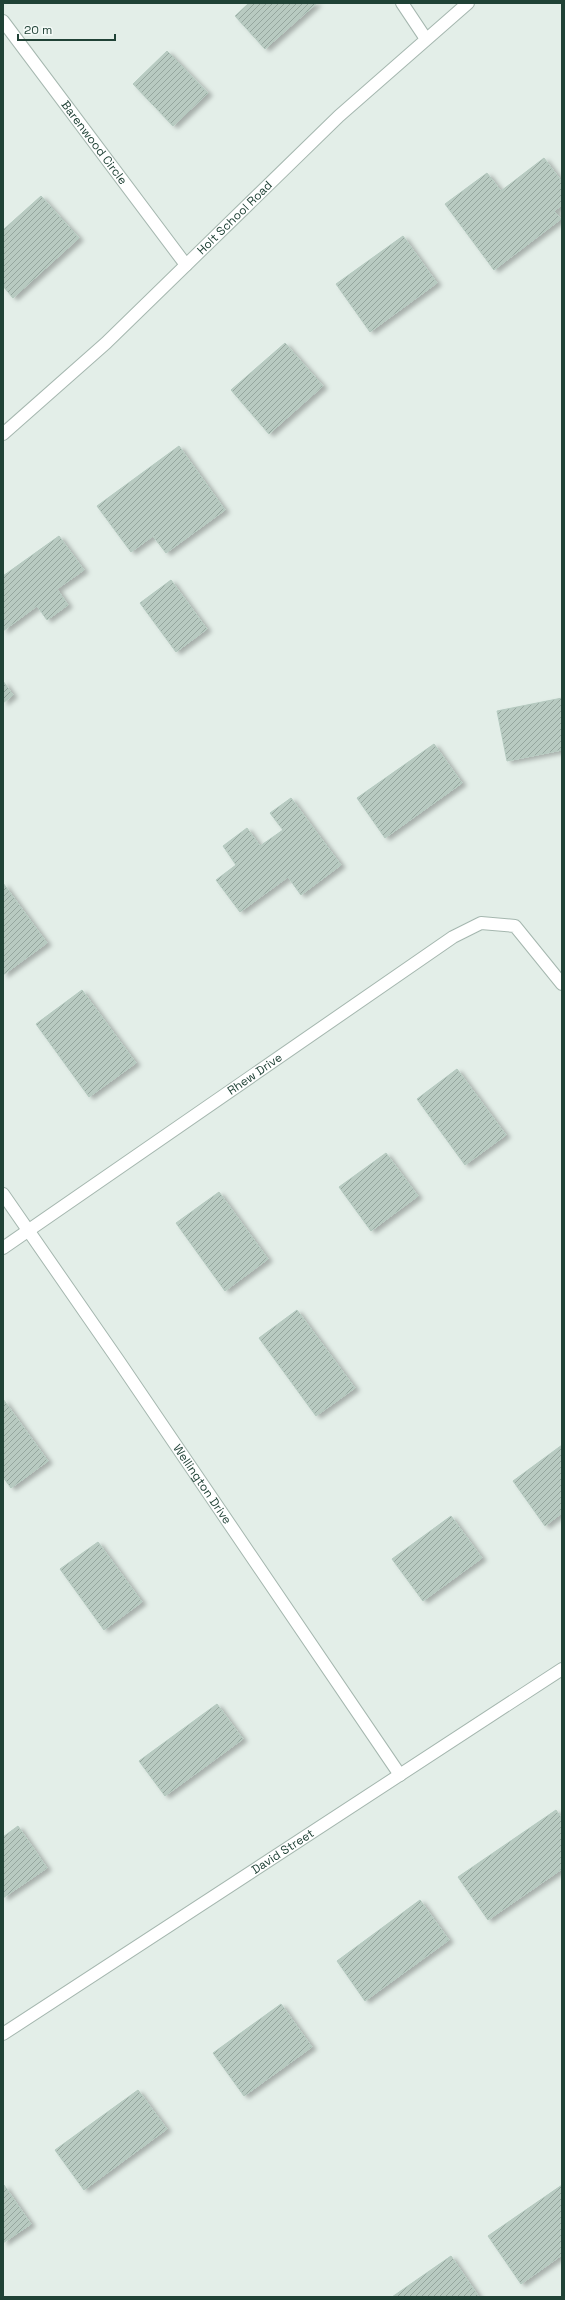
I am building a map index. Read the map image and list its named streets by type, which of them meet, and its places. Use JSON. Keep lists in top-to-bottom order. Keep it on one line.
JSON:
{"streets":{"street":["Barenwood Circle","Holt School Road","Rhew Drive","Wellington Drive","David Street"]},"crossings":[["Barenwood Circle","Holt School Road"],["Rhew Drive","Wellington Drive"],["Wellington Drive","David Street"]],"scale_bar":"20 m"}
